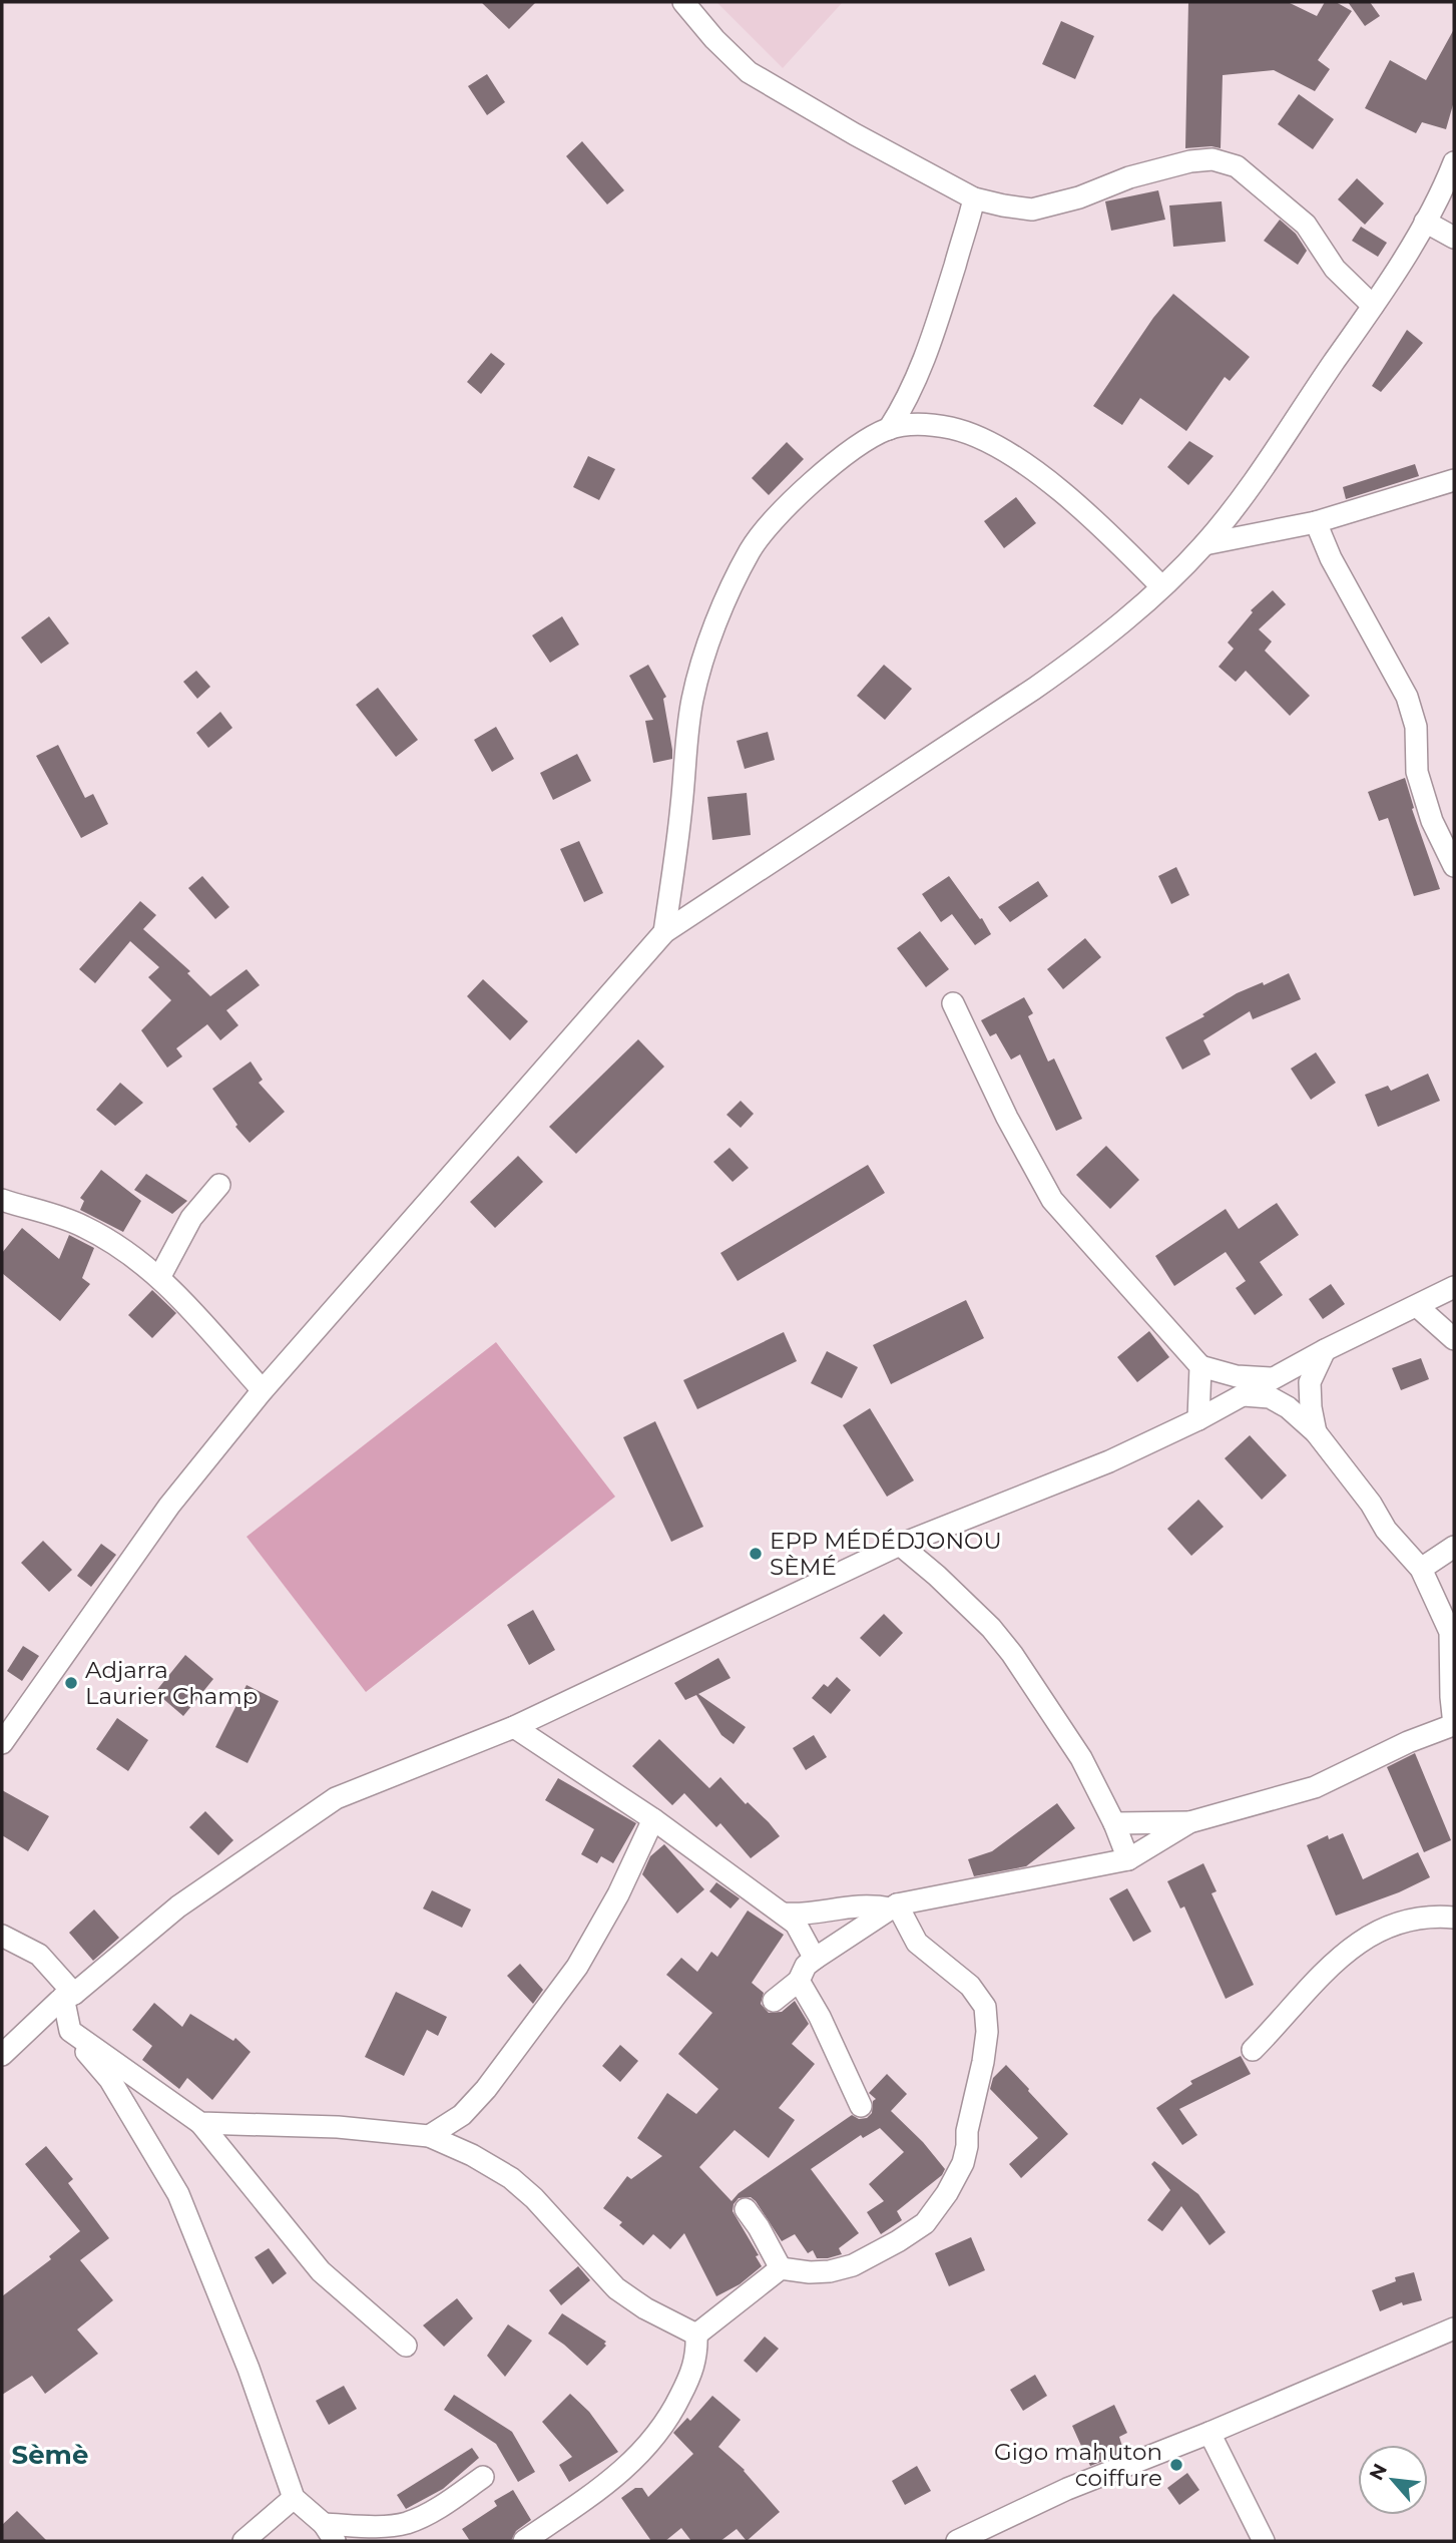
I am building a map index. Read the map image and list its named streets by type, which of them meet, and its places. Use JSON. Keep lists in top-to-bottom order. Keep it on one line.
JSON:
{"districts":["Sèmè"],"places":["EPP MÉDÉDJONOU SÈMÉ","Adjarra Laurier Champ","Gigo mahuton coiffure"],"north":"top left"}
